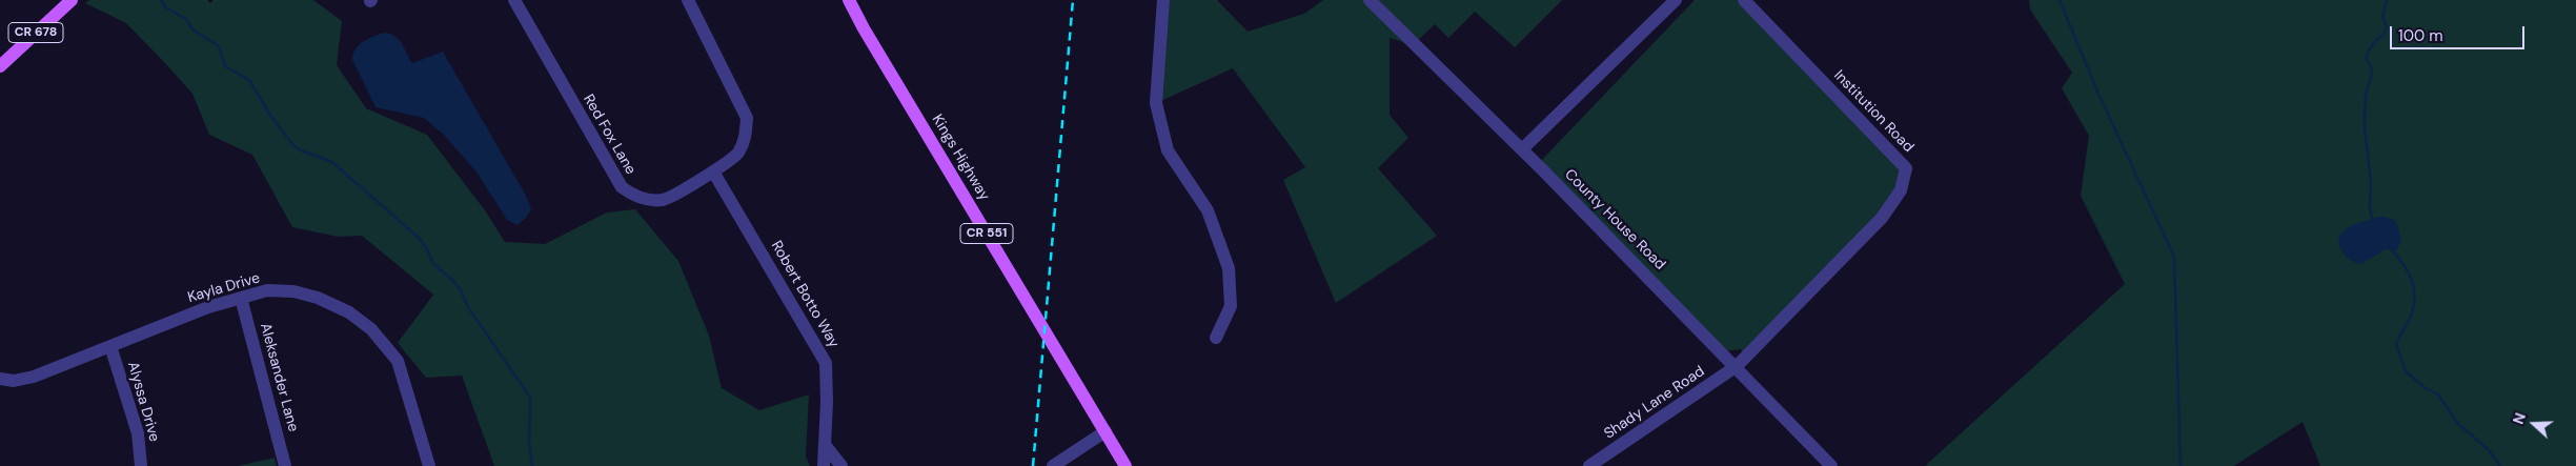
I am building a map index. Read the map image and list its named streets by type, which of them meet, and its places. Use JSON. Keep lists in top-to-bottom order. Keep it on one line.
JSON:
{"streets":{"main road":["CR 678","Kings Highway","CR 551"],"street":["Institution Road","Red Fox Lane","County House Road","Kayla Drive","Robert Botto Way","Aleksander Lane","Alyssa Drive","Shady Lane Road"]},"crossings":[["Institution Road","County House Road"],["Institution Road","Shady Lane Road"],["Red Fox Lane","Robert Botto Way"],["County House Road","Shady Lane Road"],["Kayla Drive","Aleksander Lane"],["Kayla Drive","Alyssa Drive"]],"scale_bar":"100 m","north":"left"}
